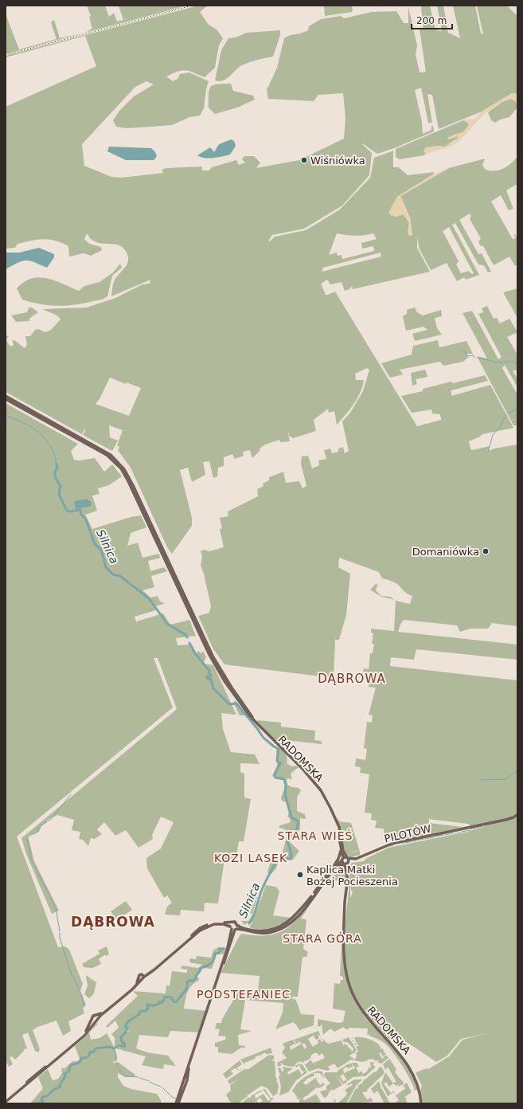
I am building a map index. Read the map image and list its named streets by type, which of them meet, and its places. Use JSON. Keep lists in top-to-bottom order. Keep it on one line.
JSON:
{"streets":{"main road":["RADOMSKA","PILOTÓW"]},"crossings":[["RADOMSKA","PILOTÓW"]],"districts":["DĄBROWA","STARA WIEŚ","KOZI LASEK","DĄBROWA","STARA GÓRA","PODSTEFANIEC"],"water":["Silnica"],"places":["Wiśniówka","Domaniówka","Kaplica Matki Bożej Pocieszenia"],"scale_bar":"200 m"}
